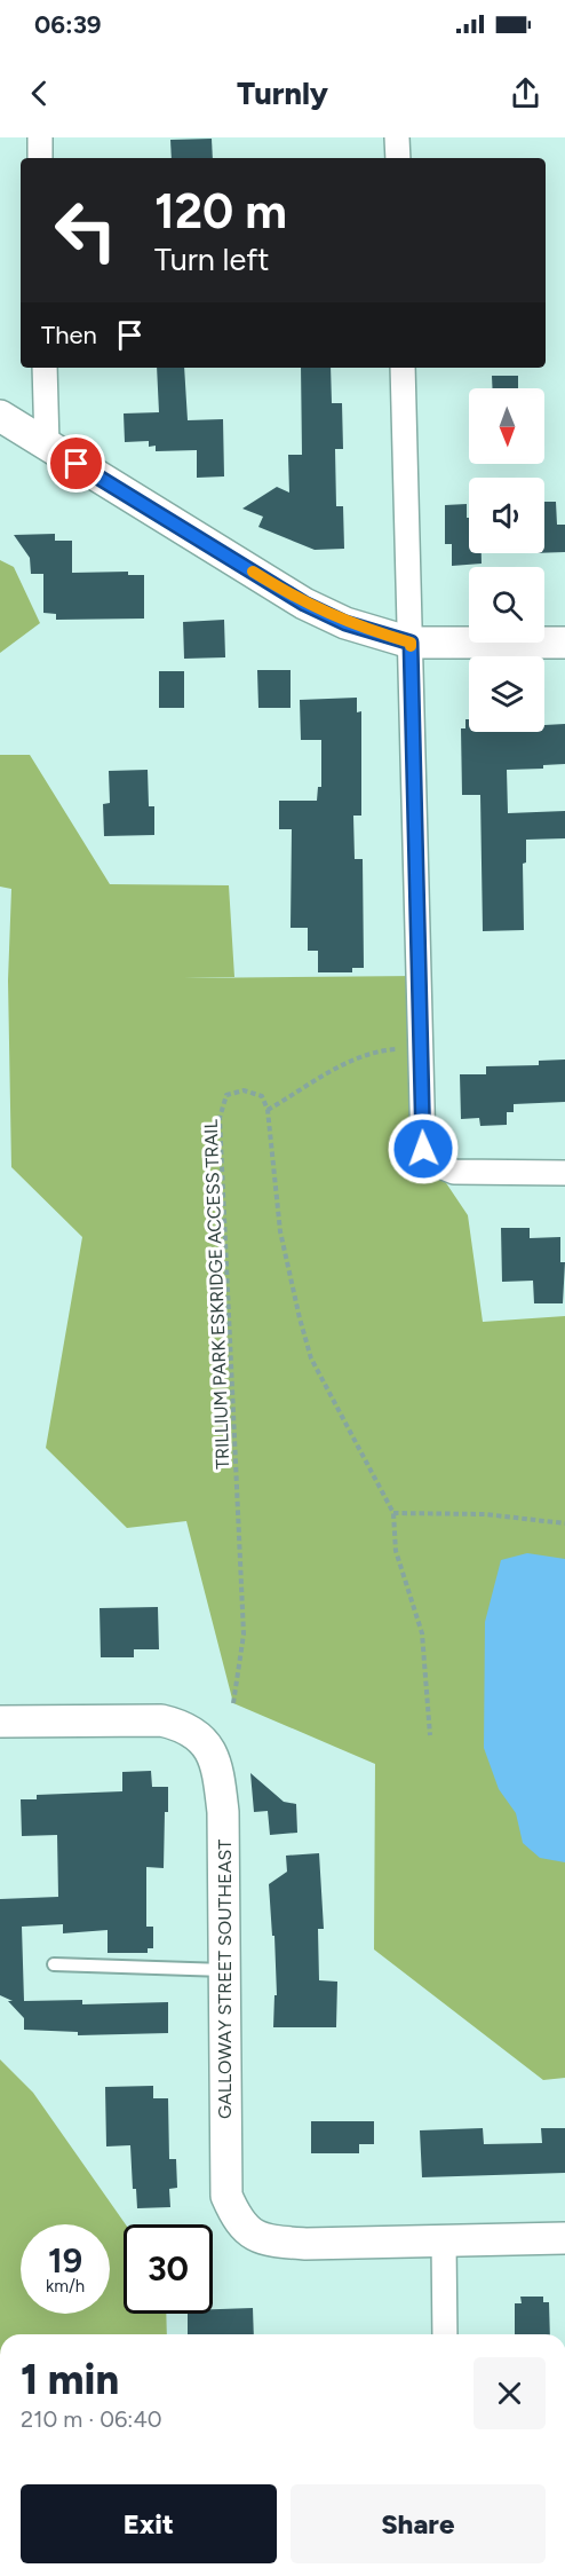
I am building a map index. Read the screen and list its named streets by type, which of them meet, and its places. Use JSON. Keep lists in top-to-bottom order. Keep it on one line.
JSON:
{"streets":{"street":["GALLOWAY STREET SOUTHEAST"],"path":["TRILLIUM PARK ESKRIDGE ACCESS TRAIL"]},"north":"bottom","page":{"status":"06:39","header":"Turnly","turn":["120 m","Turn left"],"then":"Then","speed":"19 km/h","limit":"30","heading":["1 min","210 m · 06:40"],"buttons":["Exit","Share"]}}
